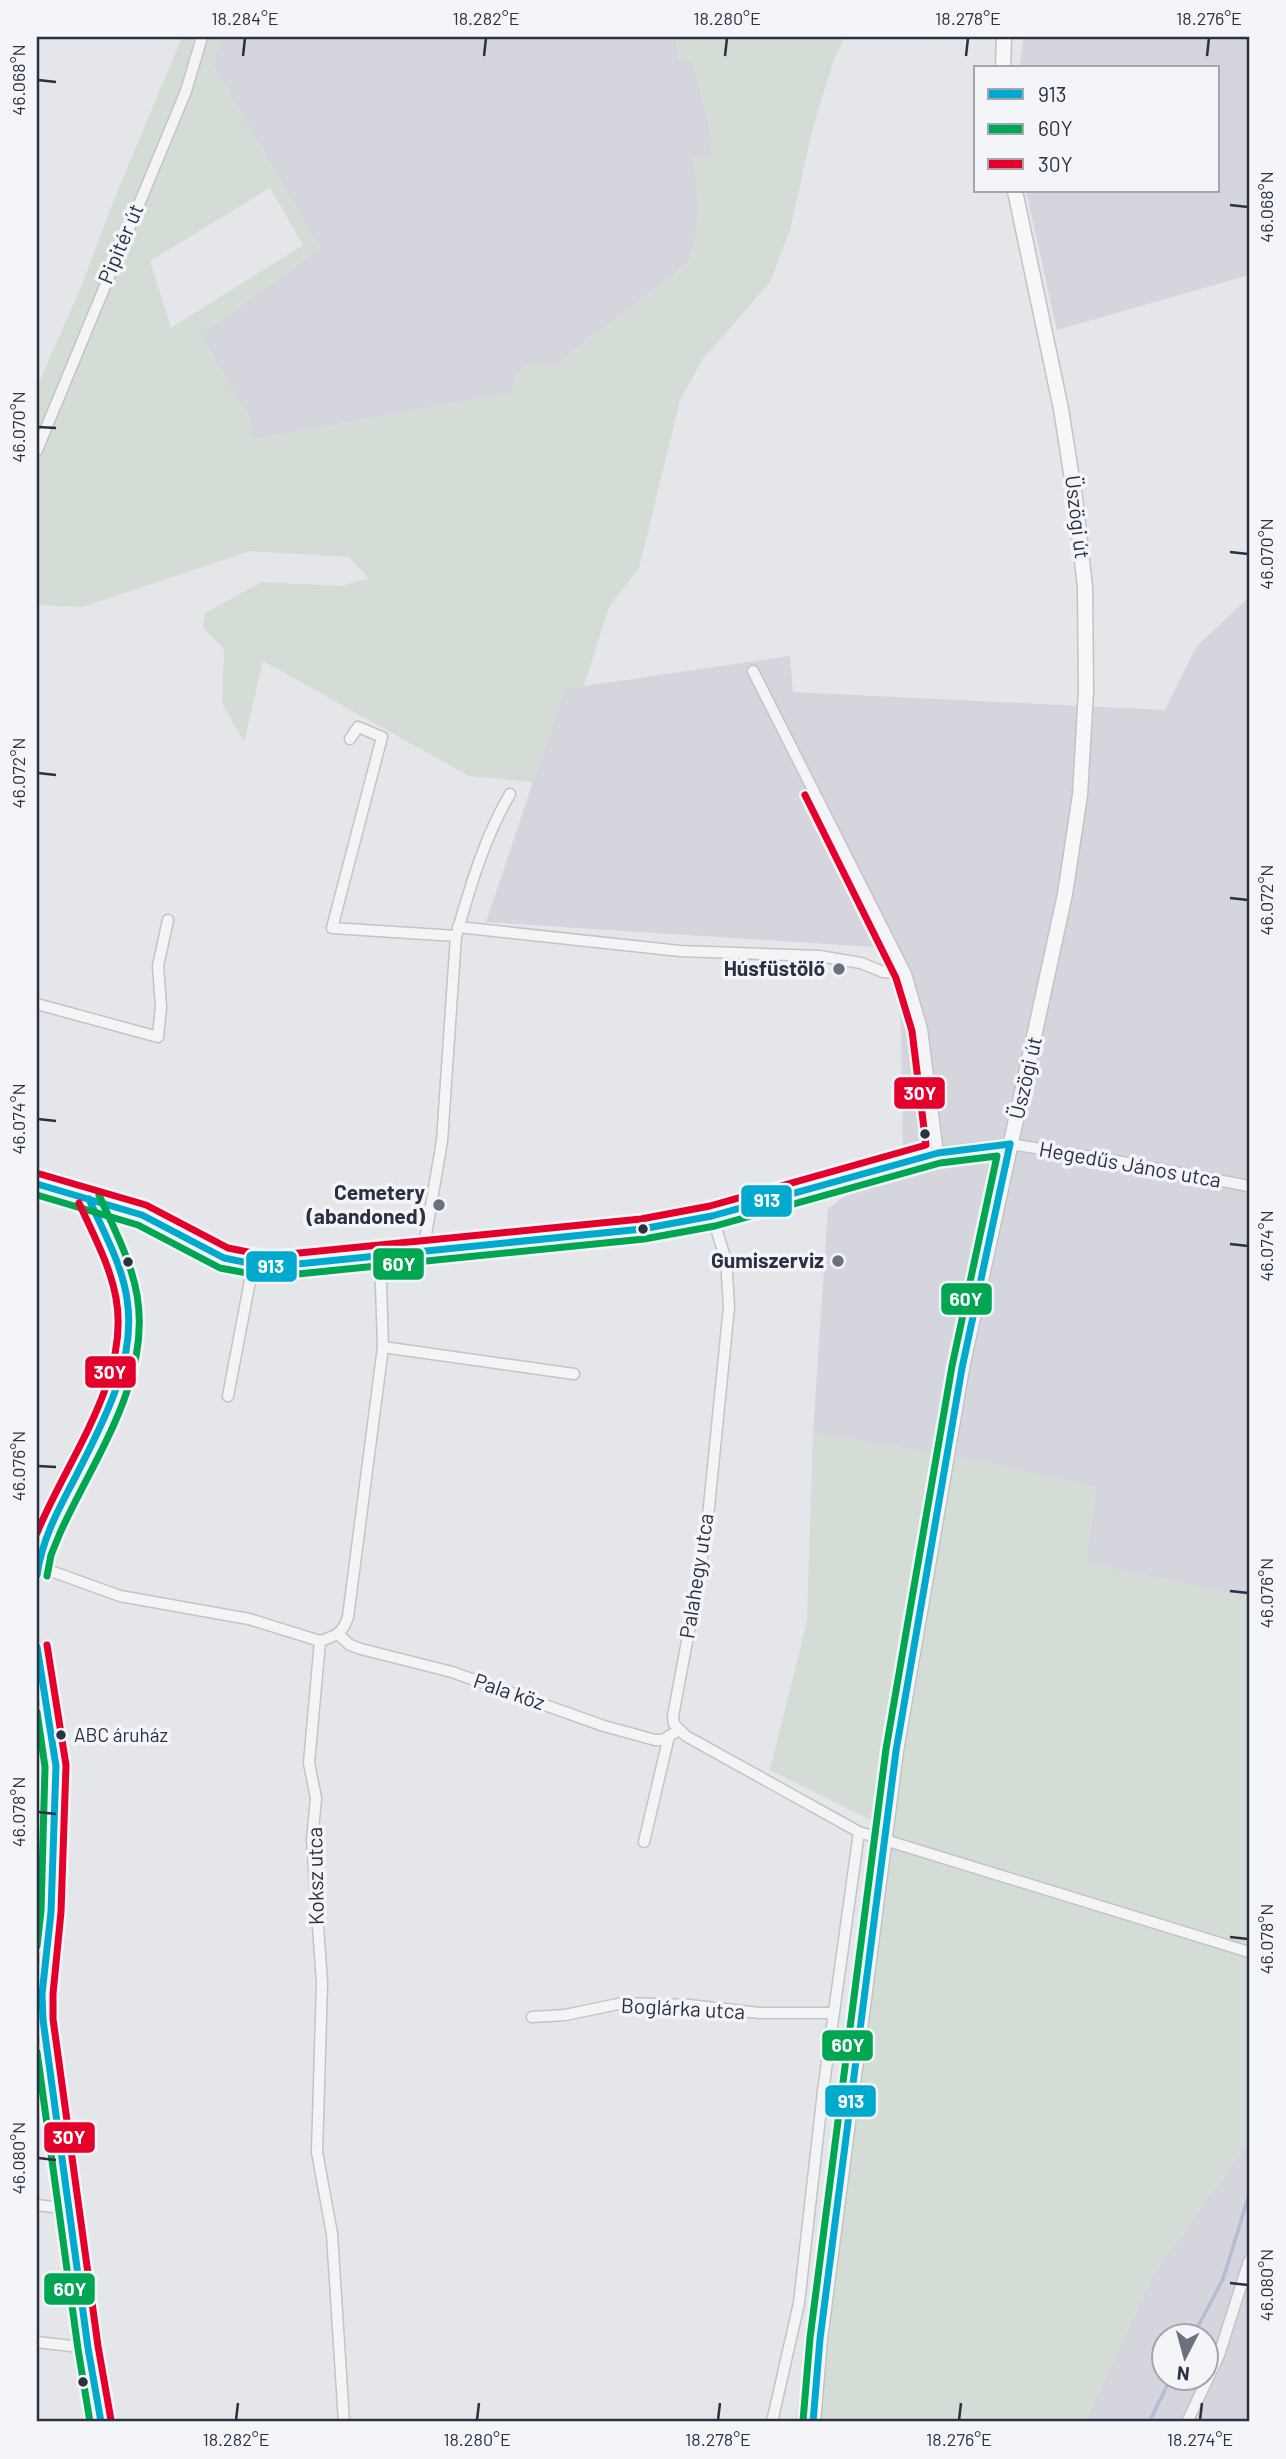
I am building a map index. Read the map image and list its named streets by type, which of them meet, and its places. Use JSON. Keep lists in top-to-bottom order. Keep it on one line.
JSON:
{"streets":{"main road":["Üszögi út"],"street":["Pipitér út","Hegedűs János utca","Palahegy utca","Pala köz","Koksz utca","Boglárka utca"]},"crossings":[["Üszögi út","Hegedűs János utca"],["Hegedűs János utca","Palahegy utca"],["Palahegy utca","Pala köz"]],"places":["Húsfüstölő","Cemetery (abandoned)","Gumiszerviz","ABC áruház"],"lines":["transit line 30Y","transit line 913","transit line 60Y"],"legend":["913","60Y","30Y"],"north":"bottom","coordinates":["18.284°E","18.282°E","18.280°E","18.278°E","18.276°E","46.068°N","46.070°N","46.072°N","46.074°N","46.076°N","46.078°N","46.080°N","18.274°E"]}
